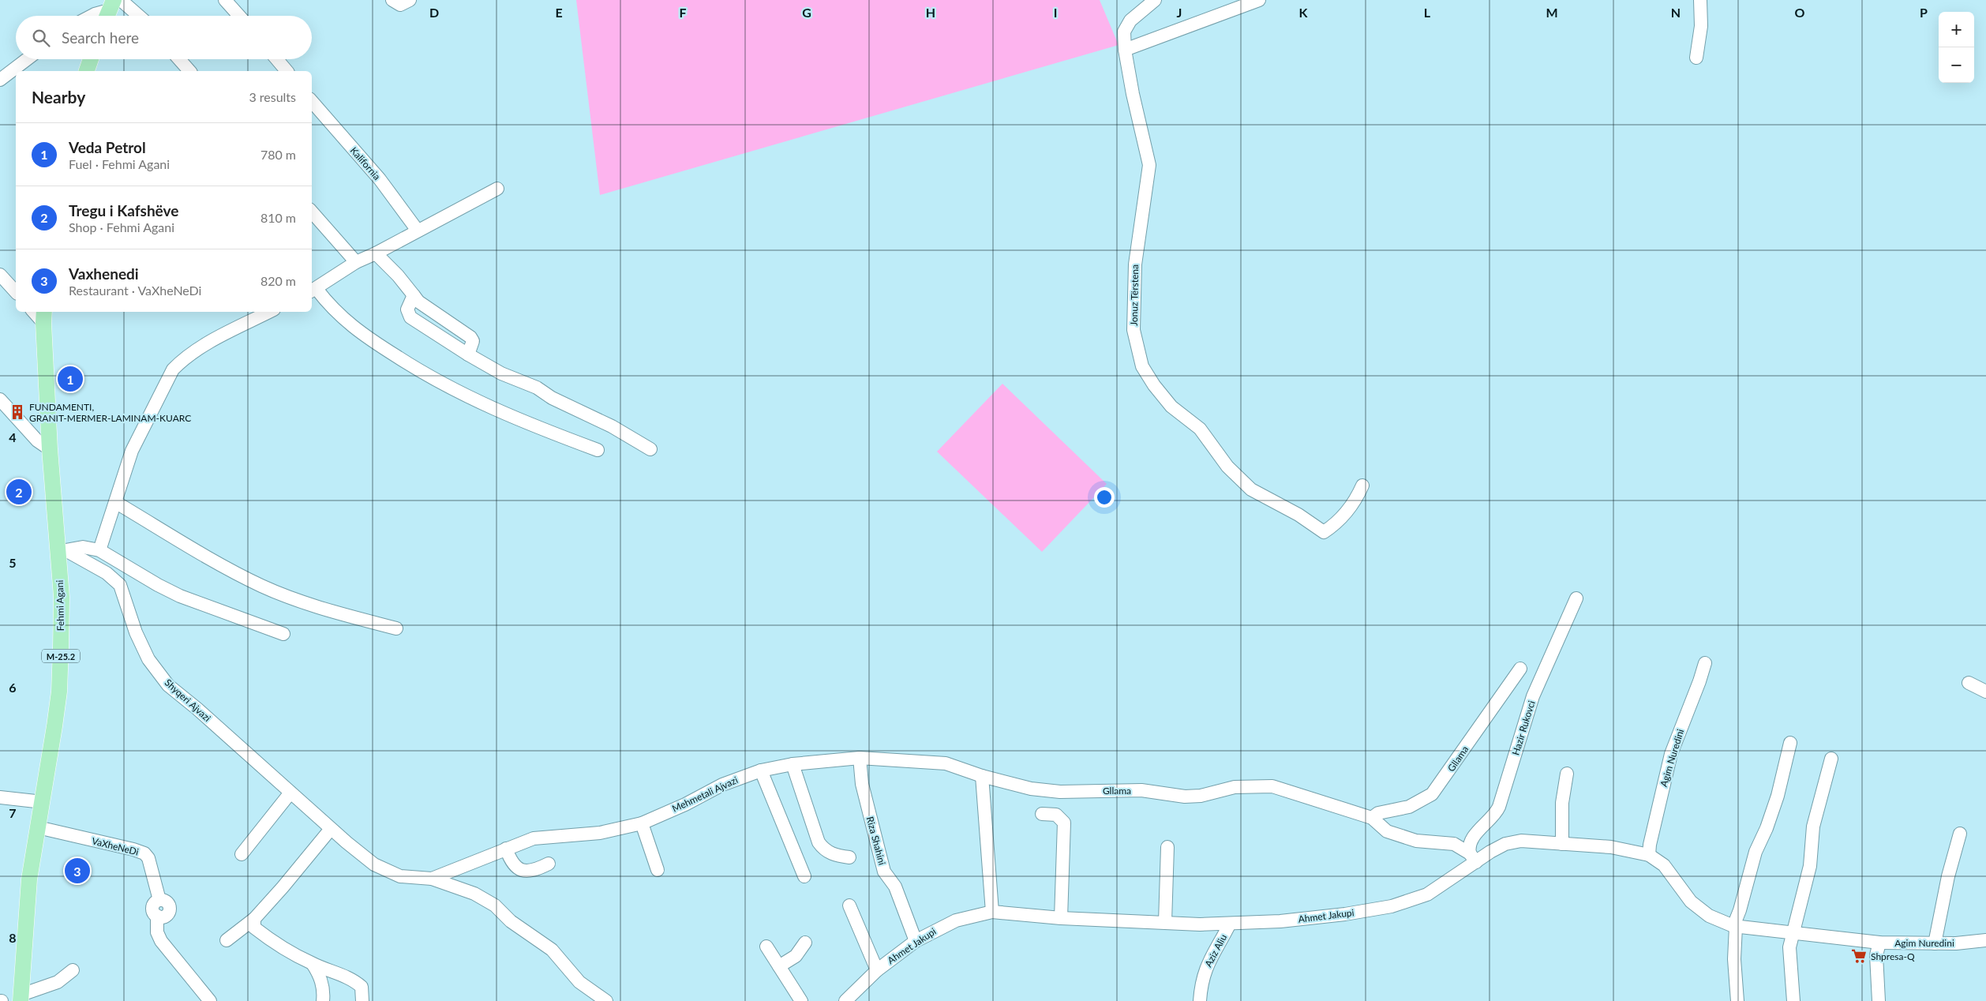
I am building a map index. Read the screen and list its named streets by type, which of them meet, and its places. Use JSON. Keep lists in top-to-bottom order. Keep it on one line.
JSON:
{"streets":{"main road":["Fehmi Agani","M-25.2"],"street":["Kalifornia","Jonuz Tërstena","Shyqeri Ajvazi","Hazir Rukovci","Agim Nuredini","Gllama","Mehmetali Ajvazi","Riza Shahini","VaXheNeDi","Ahmet Jakupi","Aziz Aliu"]},"crossings":[["Fehmi Agani","Shyqeri Ajvazi"],["Fehmi Agani","VaXheNeDi"],["Shyqeri Ajvazi","Mehmetali Ajvazi"],["Hazir Rukovci","Agim Nuredini"],["Hazir Rukovci","Gllama"],["Hazir Rukovci","Ahmet Jakupi"],["Agim Nuredini","Gllama"],["Agim Nuredini","Ahmet Jakupi"],["Gllama","Mehmetali Ajvazi"],["Gllama","Riza Shahini"],["Gllama","Ahmet Jakupi"],["Mehmetali Ajvazi","Riza Shahini"],["Riza Shahini","Ahmet Jakupi"],["Ahmet Jakupi","Aziz Aliu"]],"places":{"building":["FUNDAMENTI, GRANIT-MERMER-LAMINAM-KUARC"],"supermarket":["Shpresa-Q"]},"page":{"map_buttons":["+","−"],"search":"Search here","heading":["Nearby","3 results"],"list":[{"mark":"1","name":"Veda Petrol","note":"Fuel · Fehmi Agani","value":"780 m"},{"mark":"2","name":"Tregu i Kafshëve","note":"Shop · Fehmi Agani","value":"810 m"},{"mark":"3","name":"Vaxhenedi","note":"Restaurant · VaXheNeDi","value":"820 m"}],"pins":["1","2","3"]},"grid":{"columns":["D","E","F","G","H","I","J","K","L","M","N","O","P"],"rows":["4","5","6","7","8"]}}
